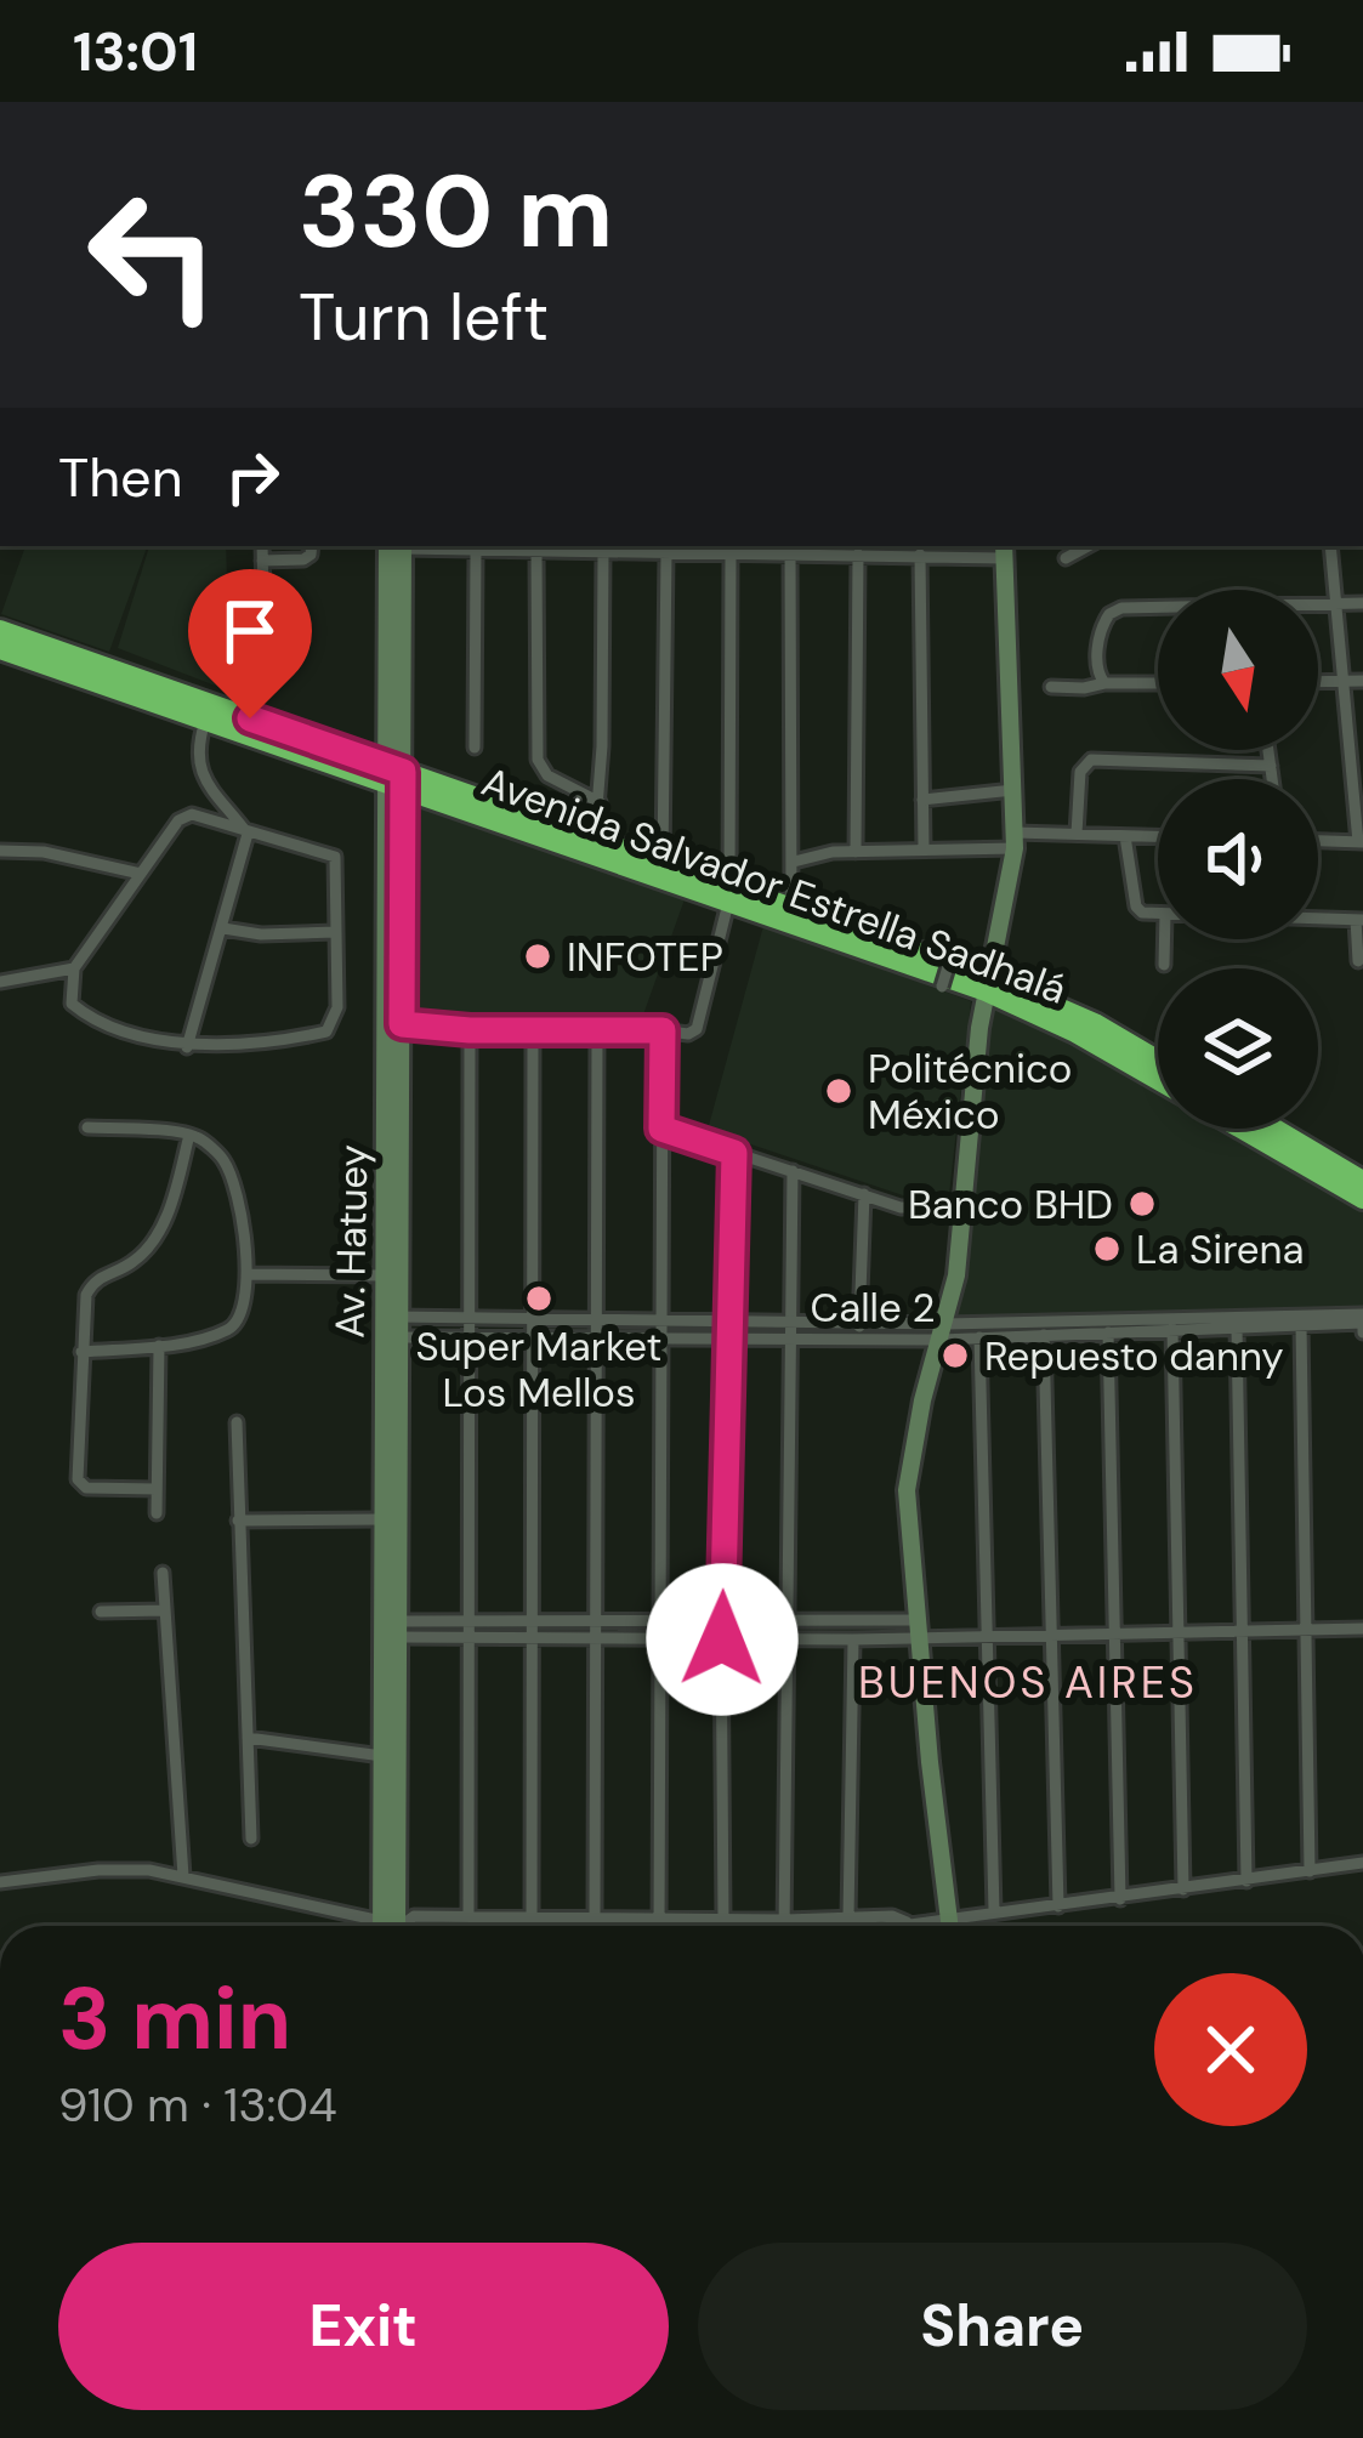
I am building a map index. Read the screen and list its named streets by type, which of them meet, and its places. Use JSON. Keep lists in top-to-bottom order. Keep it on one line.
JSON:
{"streets":{"highway":["Avenida Salvador Estrella Sadhalá"],"main road":["Av. Hatuey"],"street":["Calle 2"]},"crossings":[["Avenida Salvador Estrella Sadhalá","Av. Hatuey"],["Av. Hatuey","Calle 2"]],"districts":["BUENOS AIRES"],"places":["INFOTEP","Politécnico México","Banco BHD","La Sirena","Super Market Los Mellos","Repuesto danny"],"north":"bottom","page":{"status":"13:01","turn":["330 m","Turn left"],"then":"Then","heading":["3 min","910 m · 13:04"],"buttons":["Exit","Share"]}}
